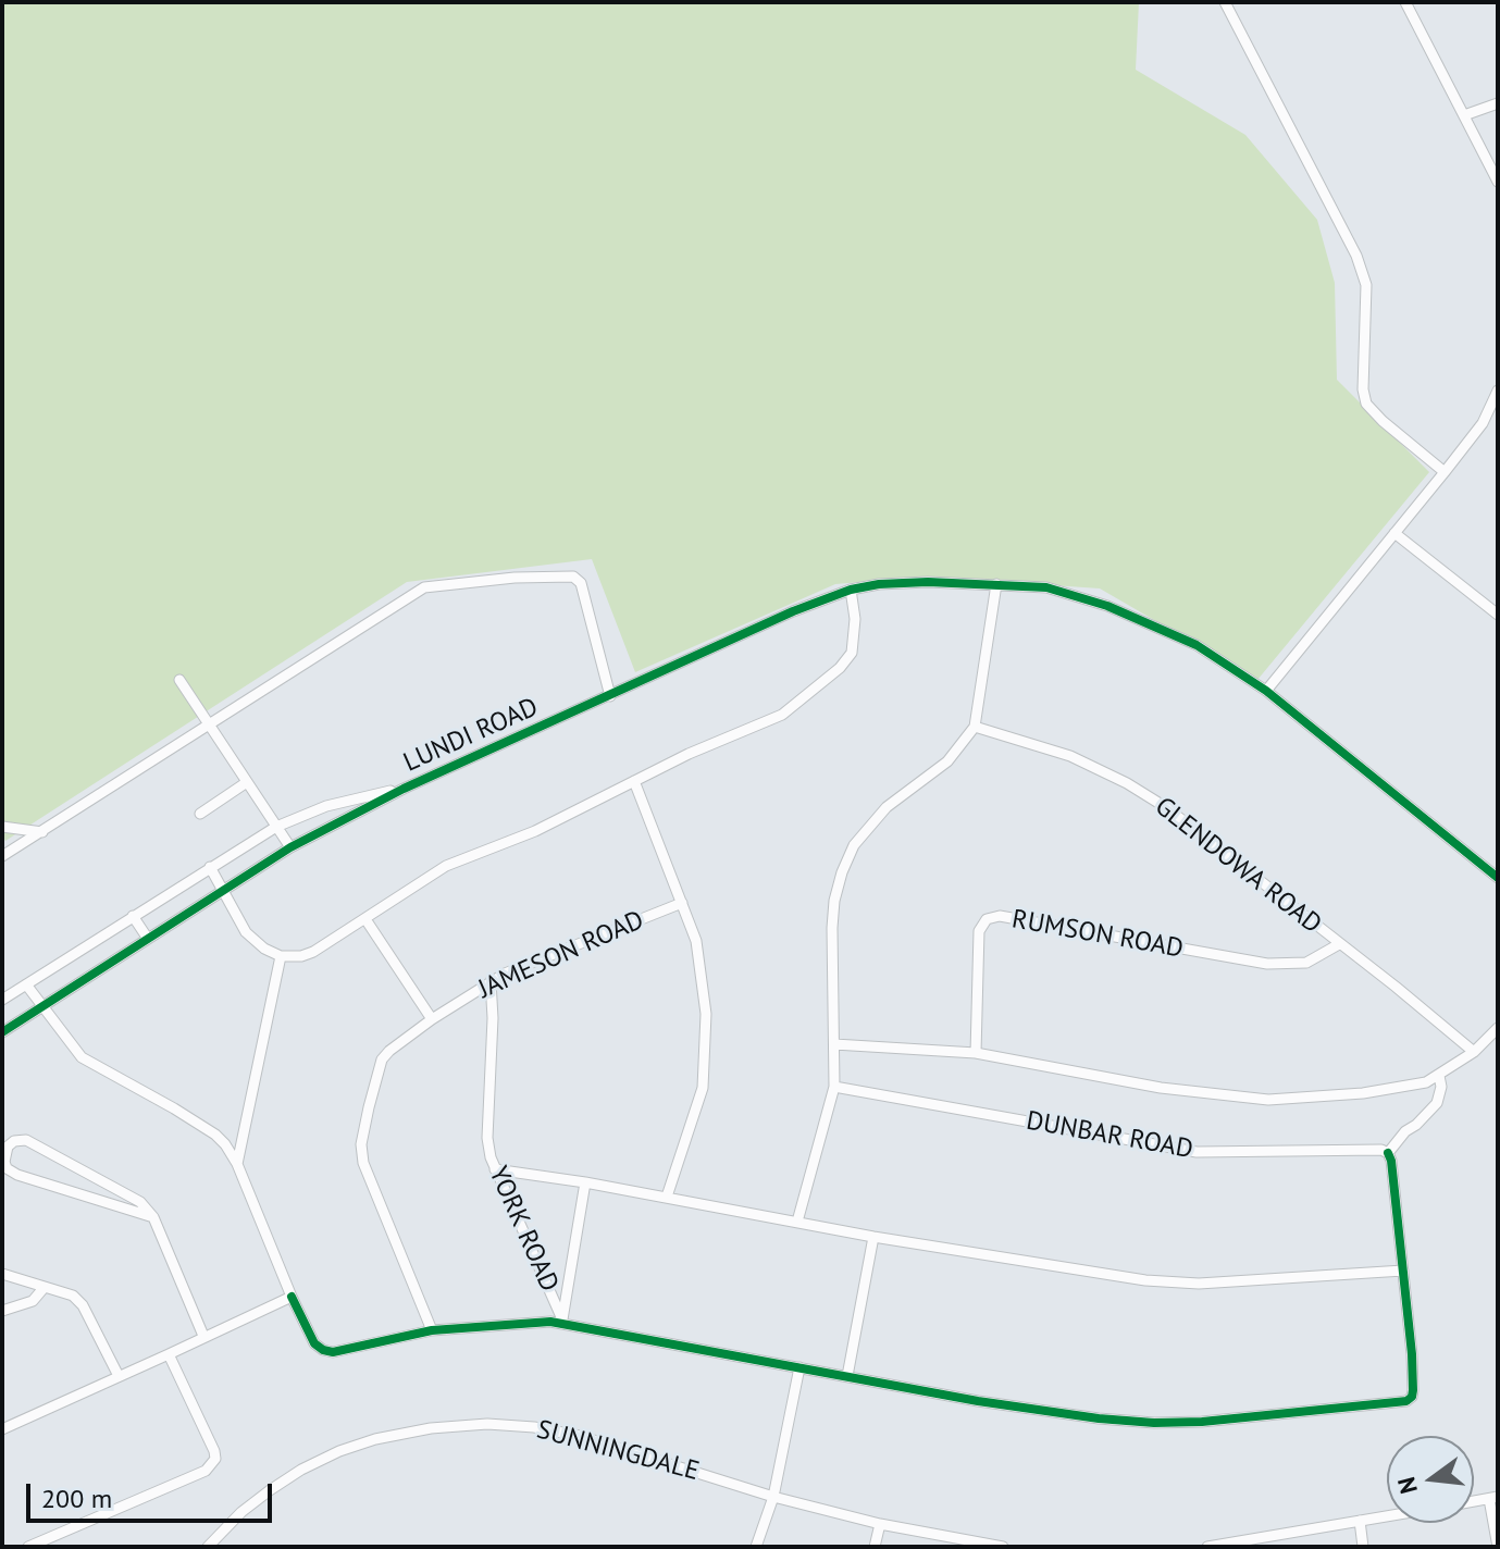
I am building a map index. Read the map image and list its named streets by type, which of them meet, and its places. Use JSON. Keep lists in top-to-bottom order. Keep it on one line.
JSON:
{"streets":{"street":["LUNDI ROAD","GLENDOWA ROAD","RUMSON ROAD","JAMESON ROAD","DUNBAR ROAD","YORK ROAD","SUNNINGDALE"]},"crossings":[["GLENDOWA ROAD","RUMSON ROAD"],["JAMESON ROAD","YORK ROAD"]],"scale_bar":"200 m","north":"left"}
